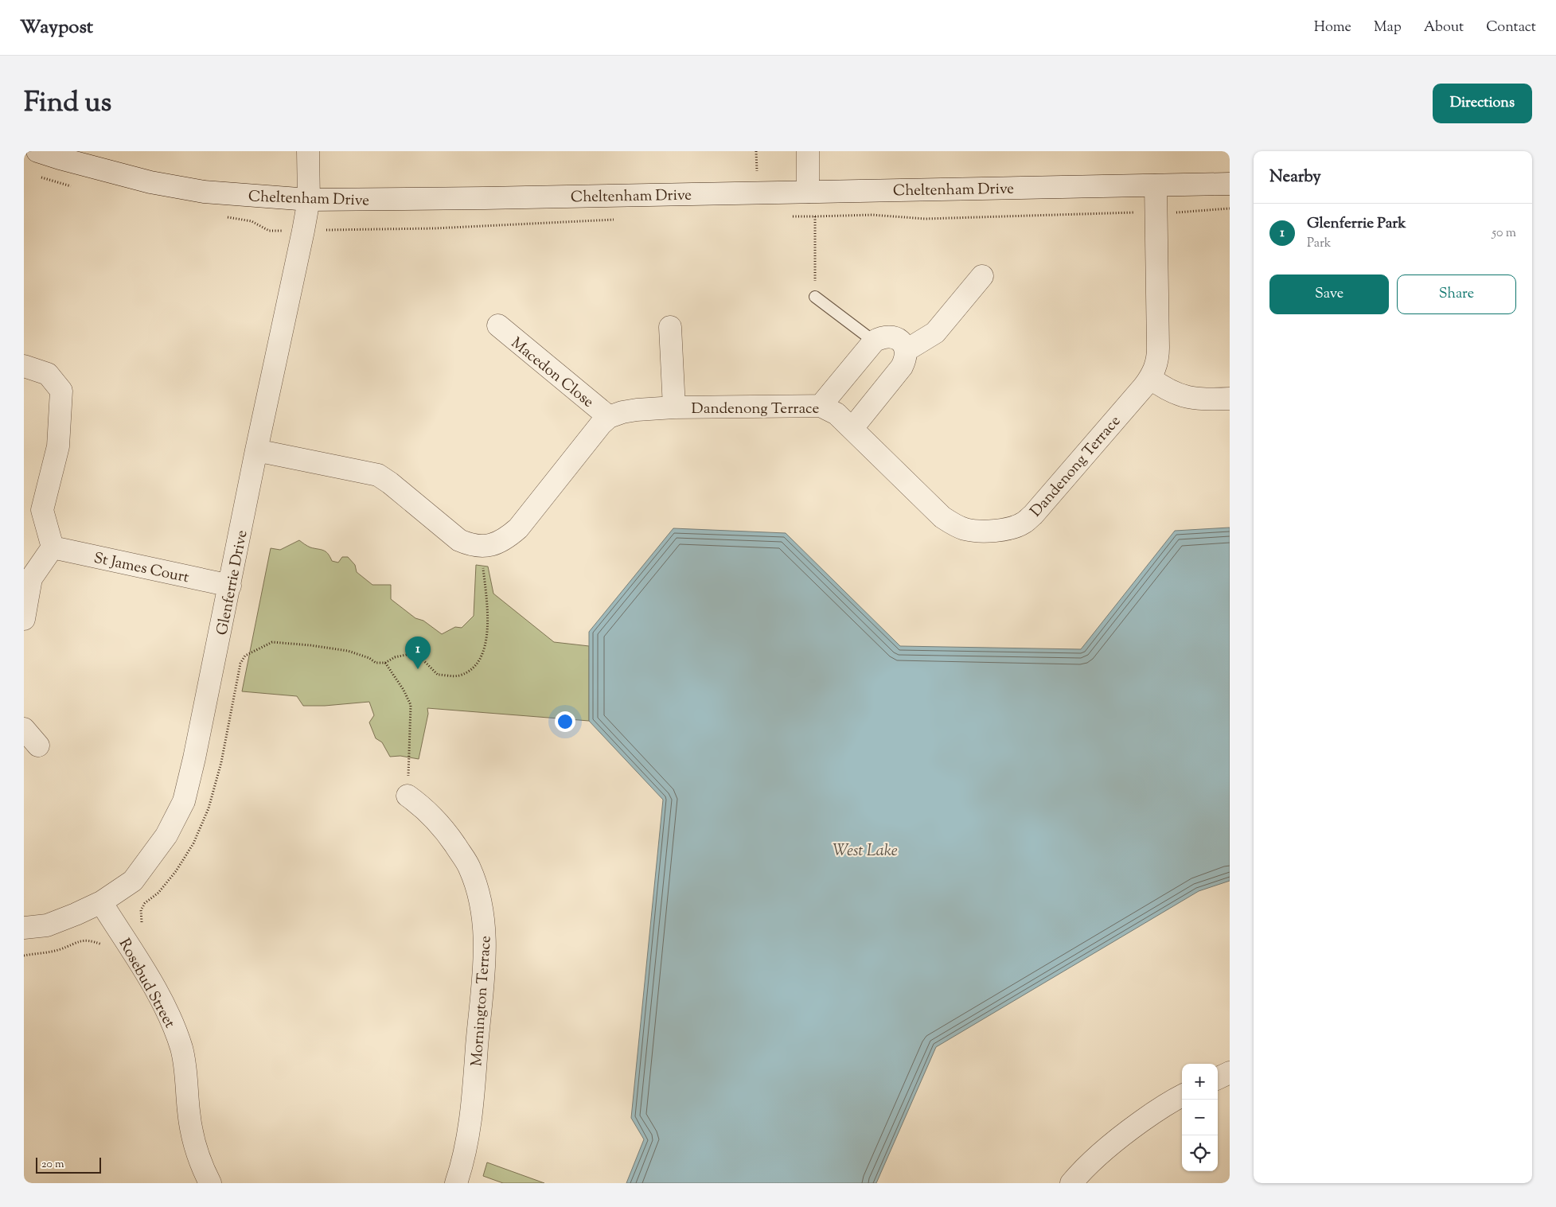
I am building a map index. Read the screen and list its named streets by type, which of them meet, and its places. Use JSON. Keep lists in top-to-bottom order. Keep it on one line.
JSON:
{"streets":{"street":["Cheltenham Drive","Macedon Close","Dandenong Terrace","St James Court","Glenferrie Drive","Rosebud Street","Mornington Terrace"]},"crossings":[["Cheltenham Drive","Dandenong Terrace"],["Cheltenham Drive","Glenferrie Drive"],["Macedon Close","Dandenong Terrace"],["Dandenong Terrace","Glenferrie Drive"],["St James Court","Glenferrie Drive"],["Glenferrie Drive","Rosebud Street"]],"water":["West Lake"],"scale_bar":"20 m","page":{"header":"Waypost","nav":["Home","Map","About","Contact"],"title":"Find us","buttons":["Directions",["Save","Share"]],"heading":"Nearby","list":[{"mark":"1","name":"Glenferrie Park","note":"Park","value":"50 m"}],"pins":"1","map_buttons":["+","−"],"scale":"20 m"}}
